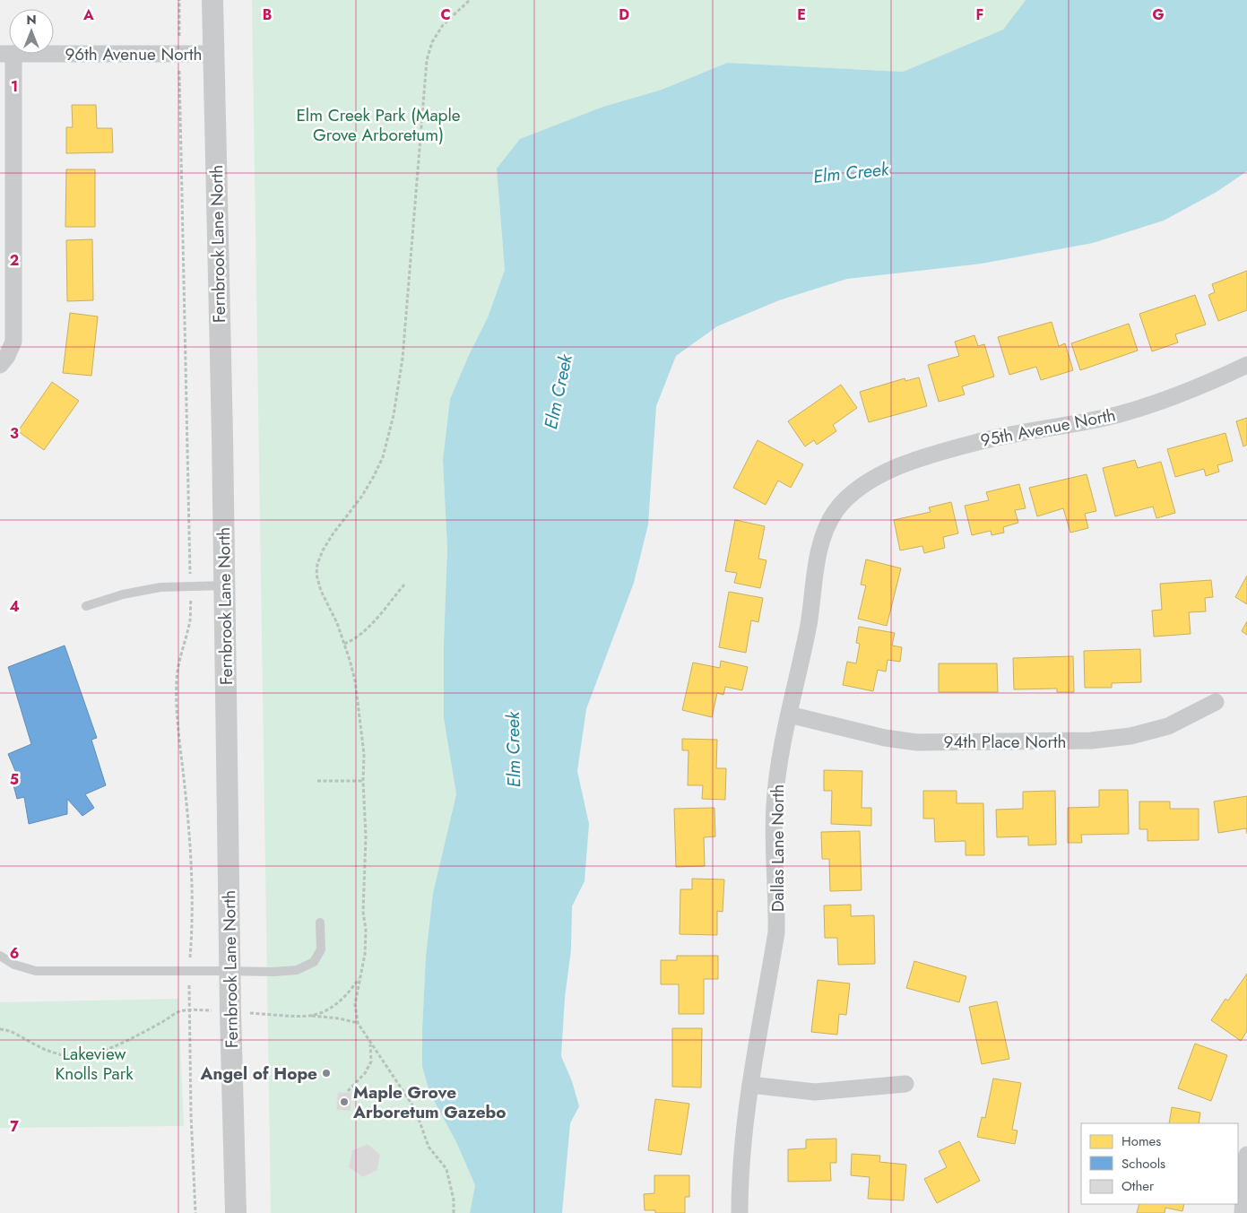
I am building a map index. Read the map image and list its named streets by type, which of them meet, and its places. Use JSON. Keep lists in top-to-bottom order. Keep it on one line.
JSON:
{"streets":{"street":["96th Avenue North","Fernbrook Lane North","95th Avenue North","94th Place North","Dallas Lane North"]},"crossings":[["96th Avenue North","Fernbrook Lane North"],["95th Avenue North","Dallas Lane North"],["94th Place North","Dallas Lane North"]],"water":["Elm Creek"],"parks":["Elm Creek Park (Maple Grove Arboretum)","Lakeview Knolls Park"],"places":["Angel of Hope","Maple Grove Arboretum Gazebo"],"legend":["Homes","Schools","Other"],"north":"top","grid":{"columns":["A","B","C","D","E","F","G"],"rows":["1","2","3","4","5","6","7"]}}
